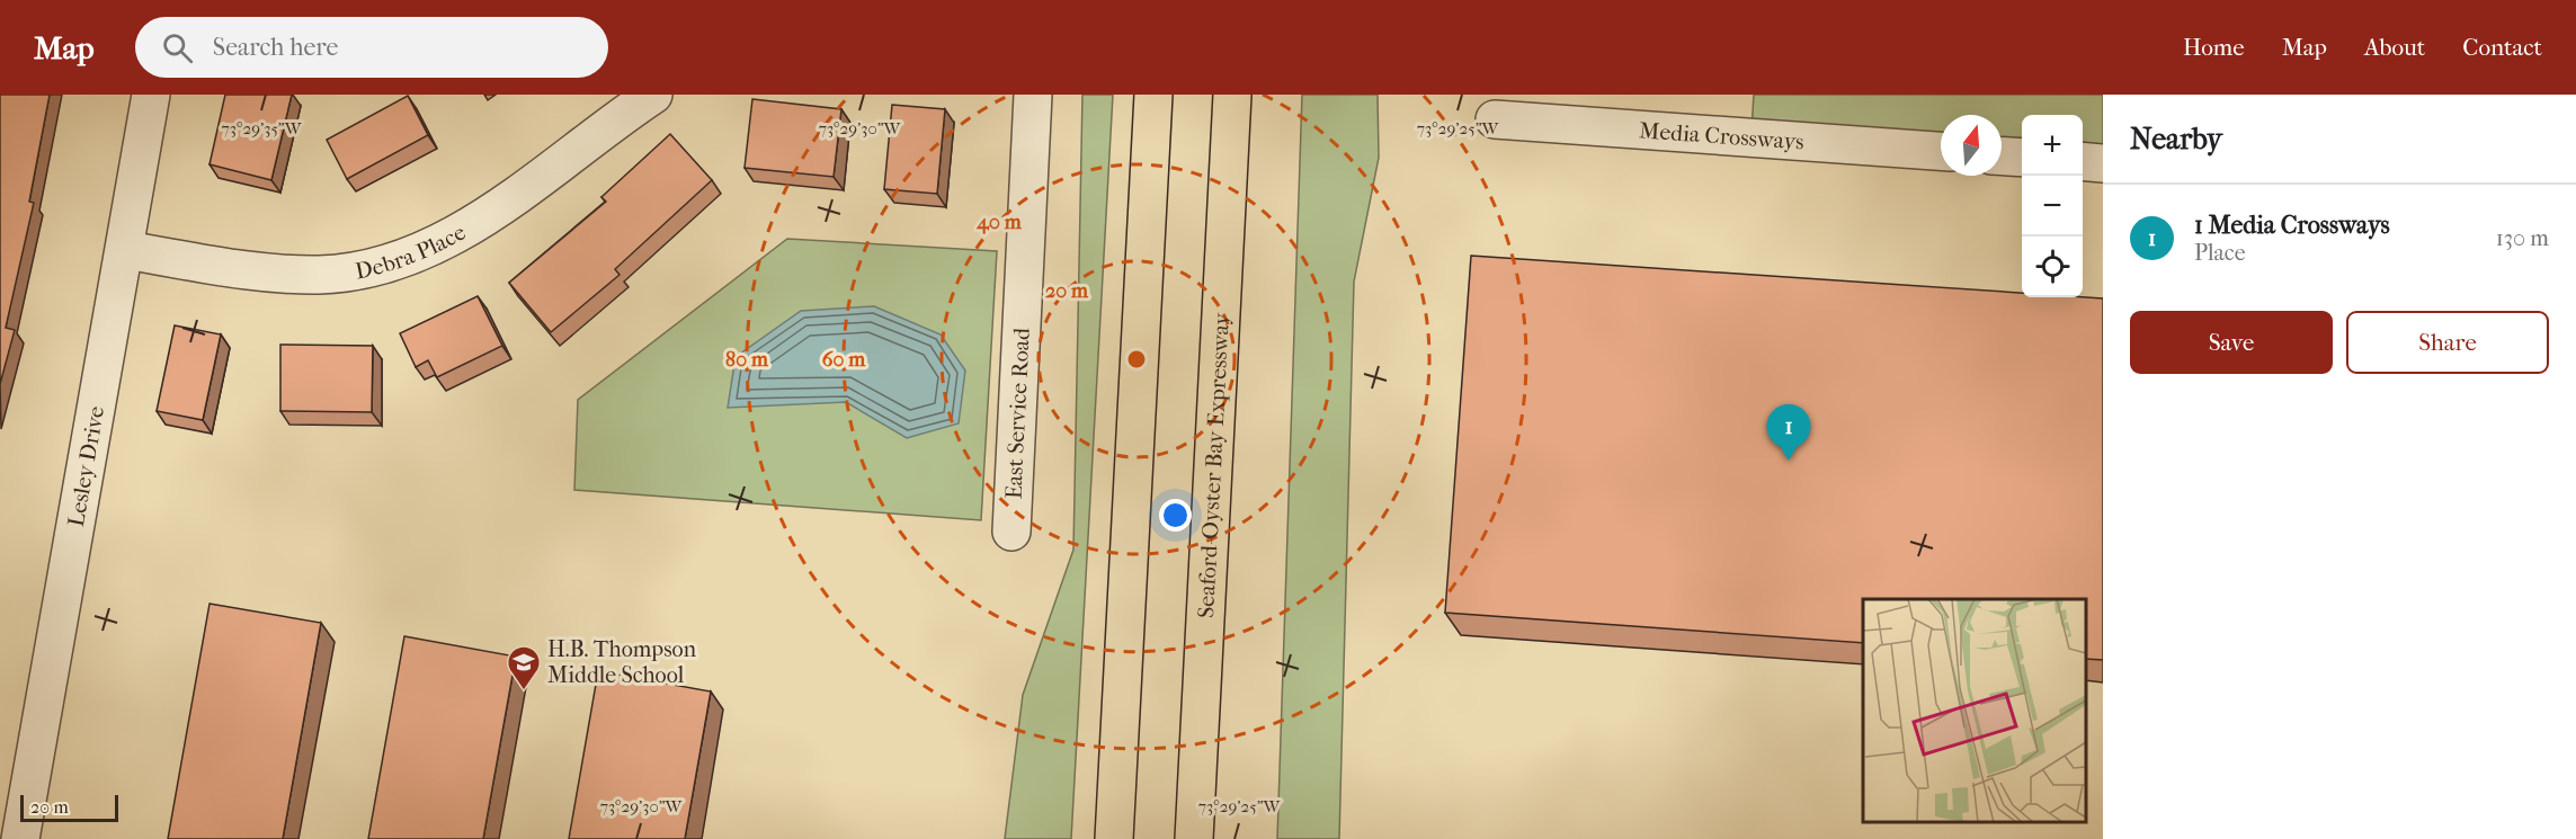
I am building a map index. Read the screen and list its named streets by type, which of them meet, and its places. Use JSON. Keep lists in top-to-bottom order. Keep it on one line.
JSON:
{"streets":{"highway":["Seaford-Oyster Bay Expressway"],"street":["Media Crossways","Debra Place","East Service Road","Lesley Drive"]},"crossings":[["Debra Place","Lesley Drive"]],"places":{"school or university":["H.B. Thompson Middle School"]},"scale_bar":"20 m","north":"top","page":{"header":"Map","search":"Search here","nav":["Home","Map","About","Contact"],"heading":"Nearby","map_buttons":["+","−"],"list":[{"mark":"1","name":"1 Media Crossways","note":"Place","value":"130 m"}],"buttons":["Save","Share"],"pins":"1","scale":"20 m"},"coordinates":["73°29'35\"W","73°29'30\"W","73°29'25\"W"],"rings":["40 m","20 m","80 m","60 m"]}
